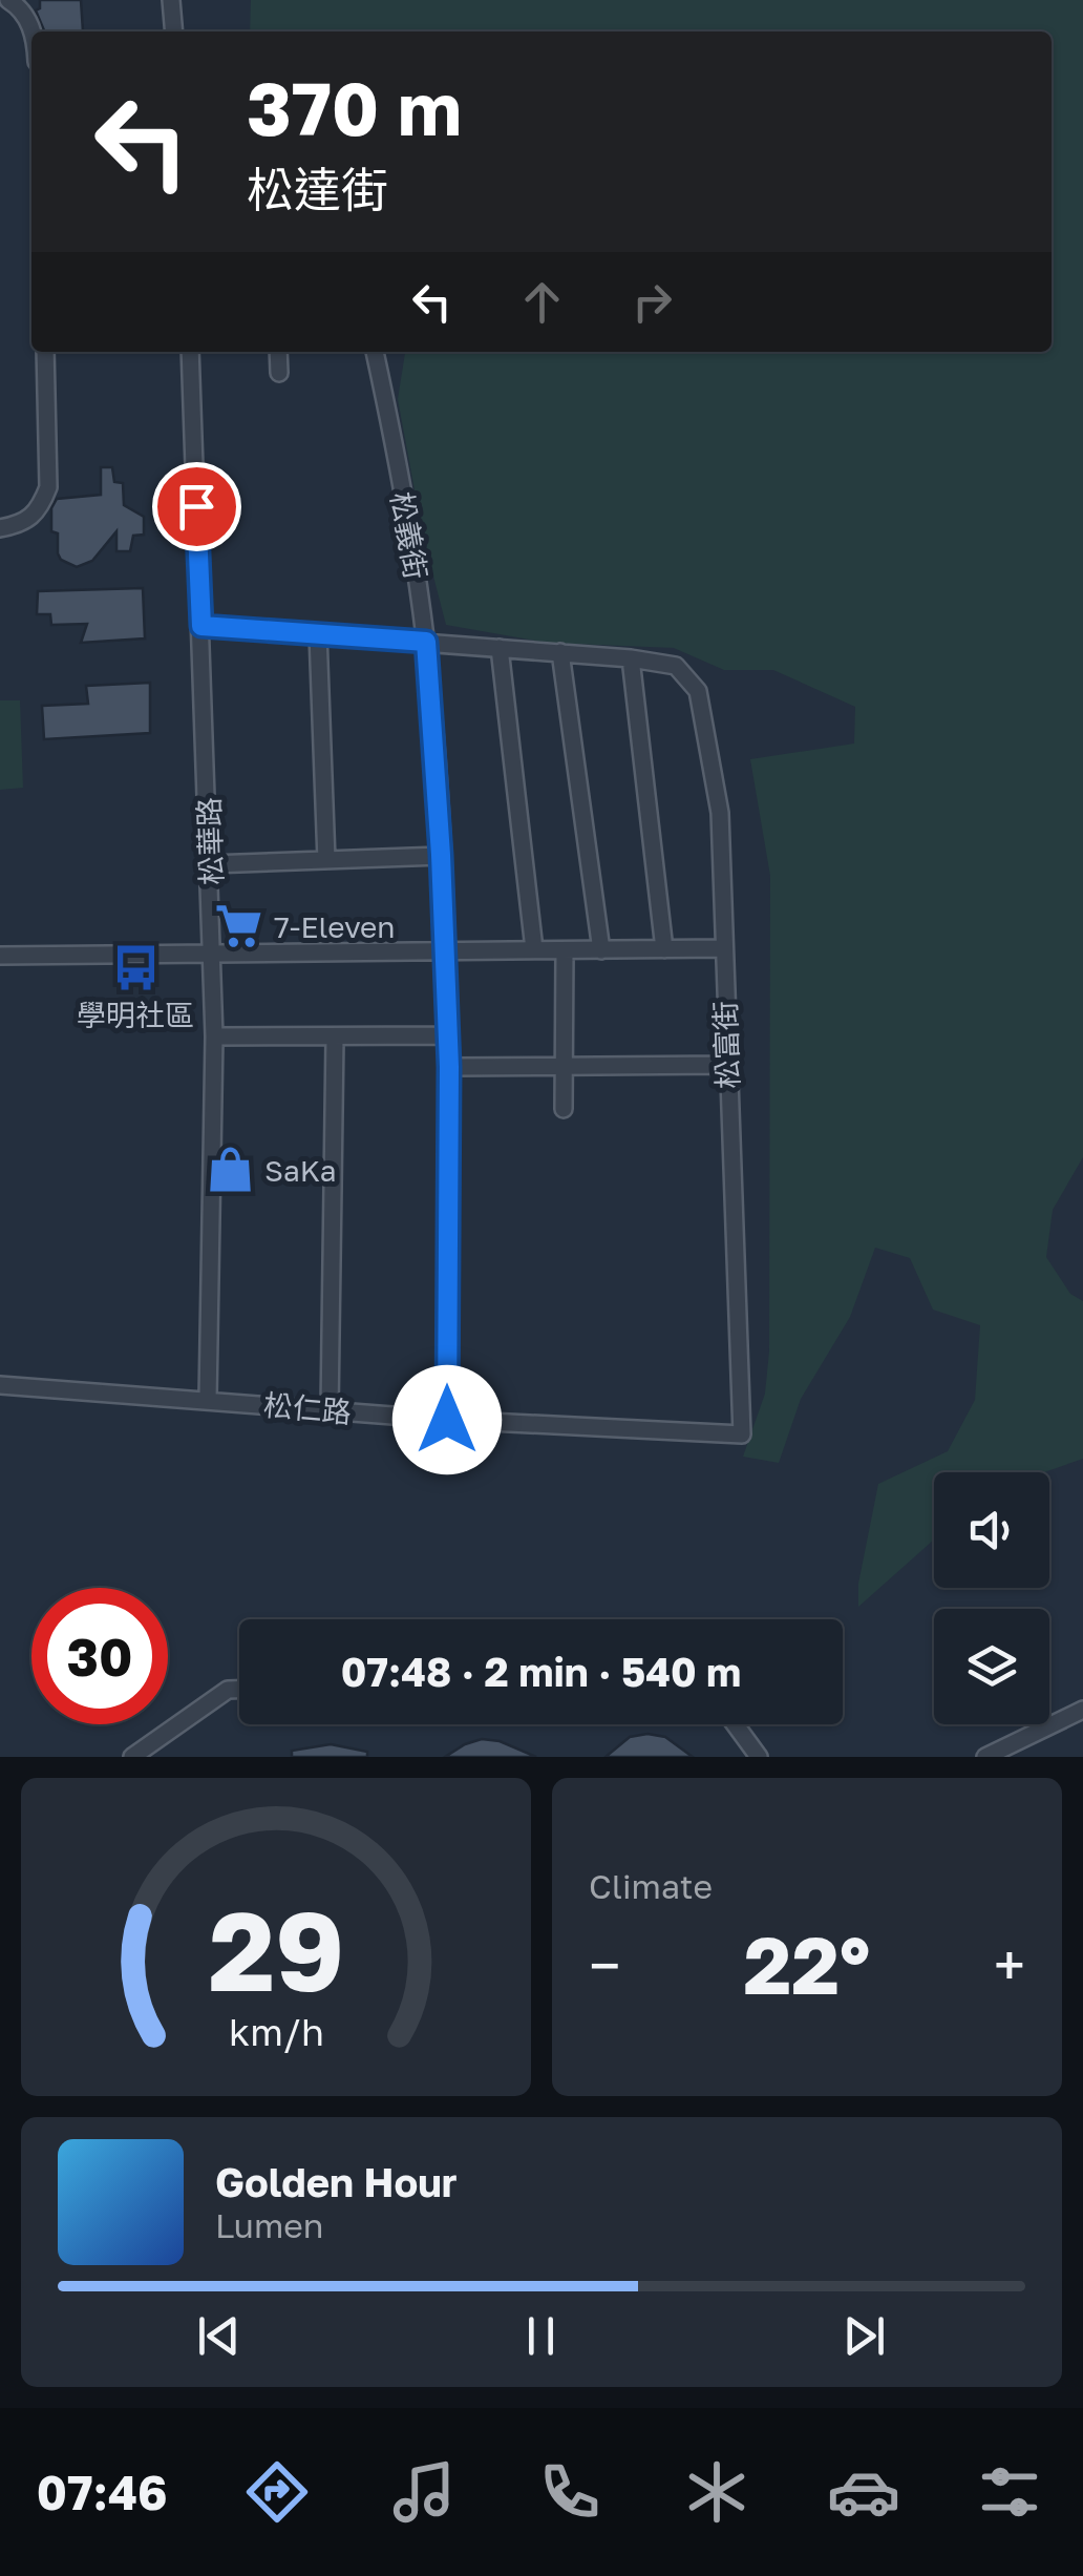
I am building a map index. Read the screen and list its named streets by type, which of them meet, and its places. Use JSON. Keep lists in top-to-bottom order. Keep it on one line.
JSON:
{"streets":{"street":["松義街","松華路","松富街","松仁路"]},"crossings":[["松義街","松仁路"],["松華路","松仁路"],["松富街","松仁路"]],"places":{"supermarket":["7-Eleven"],"bus stop":["學明社區"],"shop":["SaKa"]},"page":{"turn":["370 m","松達街"],"limit":"30","trip":"07:48 · 2 min · 540 m","tile":"Climate","heat":["−","22°","+"],"song":["Golden Hour","Lumen"],"tabs":"07:46","gauge":["29","km/h"]}}
